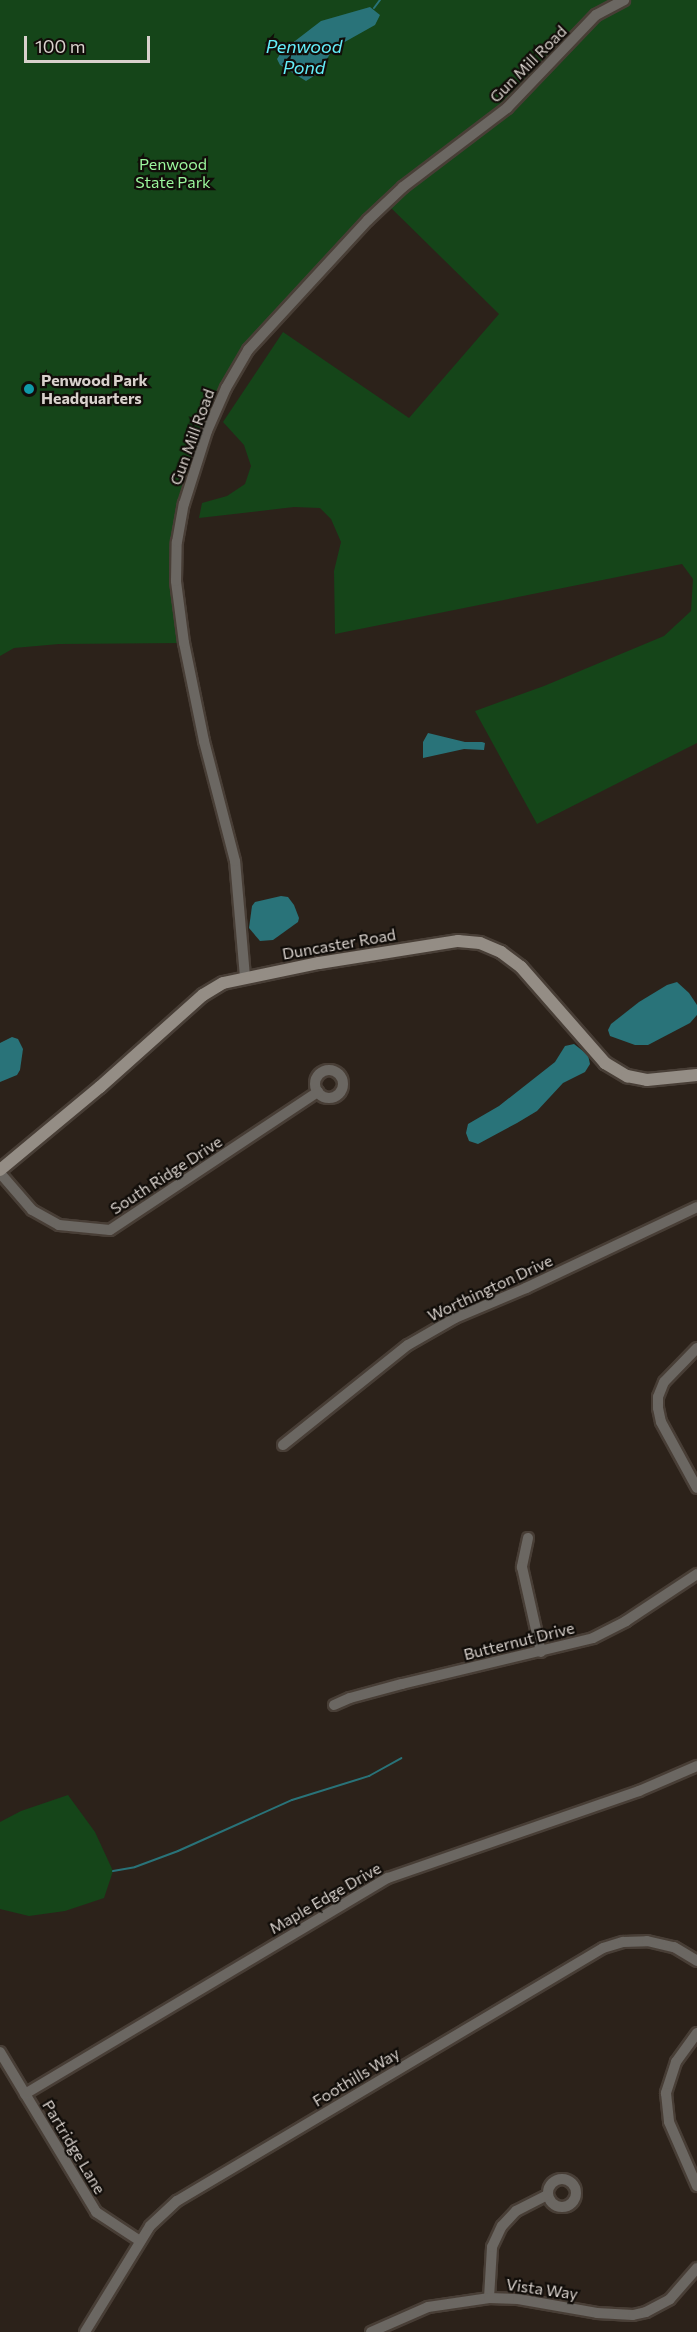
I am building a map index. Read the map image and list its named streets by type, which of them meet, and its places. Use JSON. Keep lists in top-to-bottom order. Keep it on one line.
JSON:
{"streets":{"street":["Gun Mill Road","Duncaster Road","South Ridge Drive","Worthington Drive","Butternut Drive","Maple Edge Drive","Foothills Way","Partridge Lane","Vista Way"]},"crossings":[["Gun Mill Road","Duncaster Road"],["Duncaster Road","South Ridge Drive"],["Maple Edge Drive","Partridge Lane"],["Foothills Way","Partridge Lane"]],"water":["Penwood Pond"],"parks":["Penwood State Park"],"places":["Penwood Park Headquarters"],"scale_bar":"100 m"}
